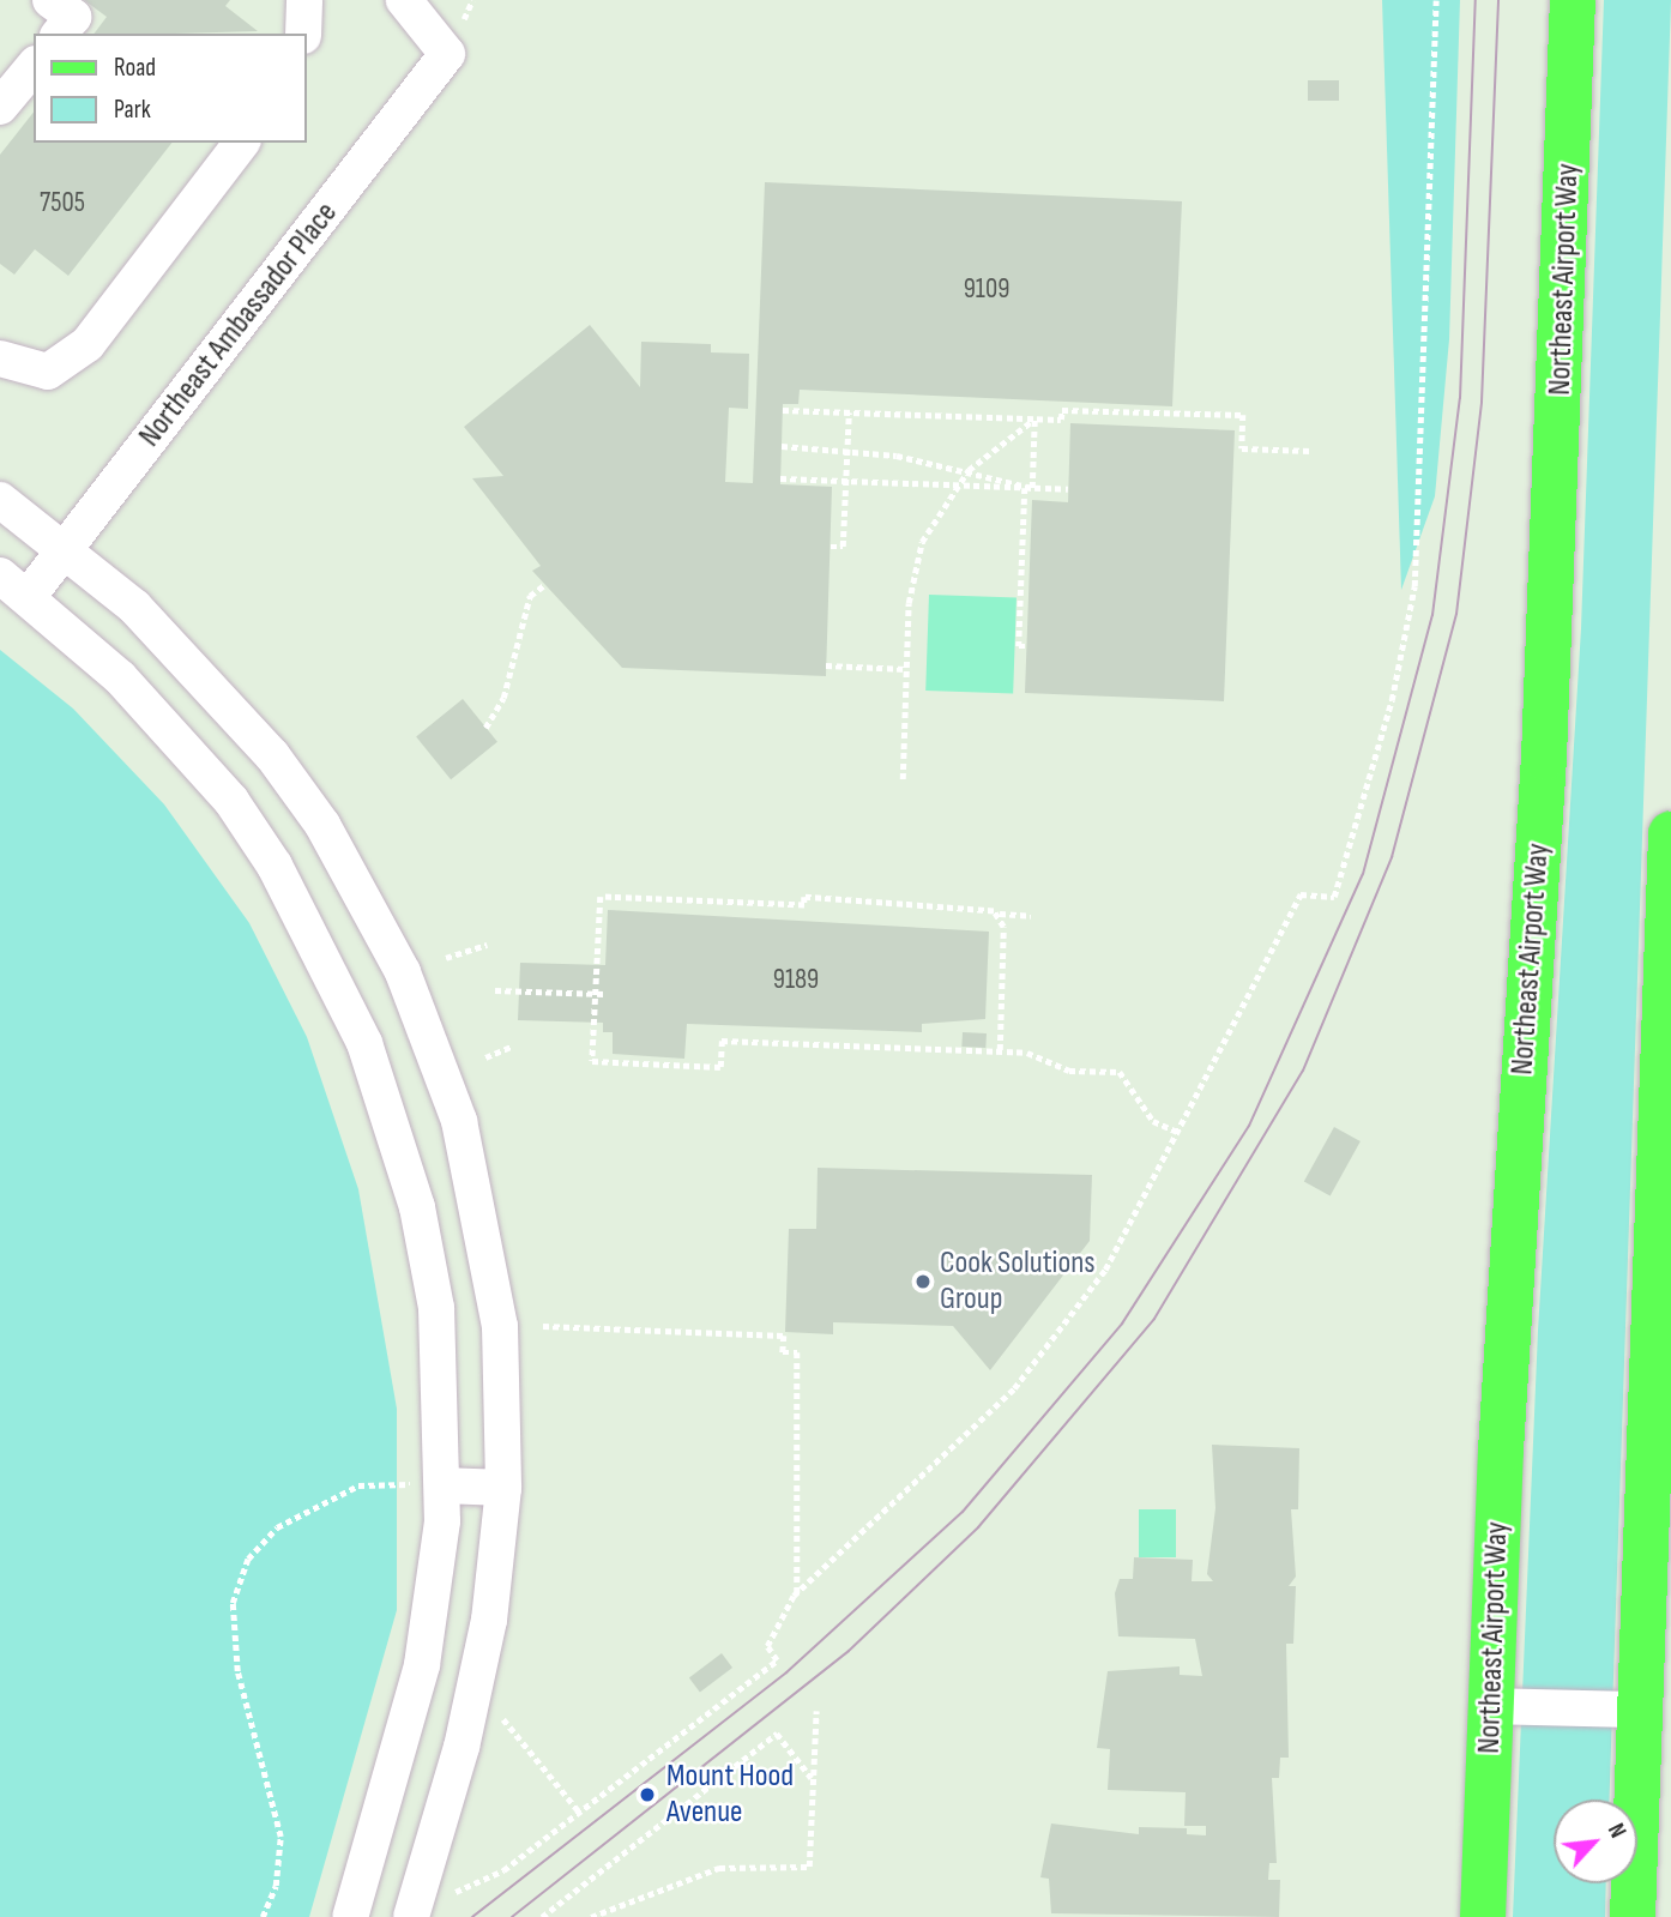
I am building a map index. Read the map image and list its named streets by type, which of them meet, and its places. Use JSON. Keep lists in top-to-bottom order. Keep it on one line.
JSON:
{"streets":{"main road":["Northeast Airport Way"],"street":["Northeast Ambassador Place"]},"places":["Cook Solutions Group","Mount Hood Avenue"],"house_numbers":["7505","9109","9189"],"legend":["Road","Park"],"north":"top right"}
